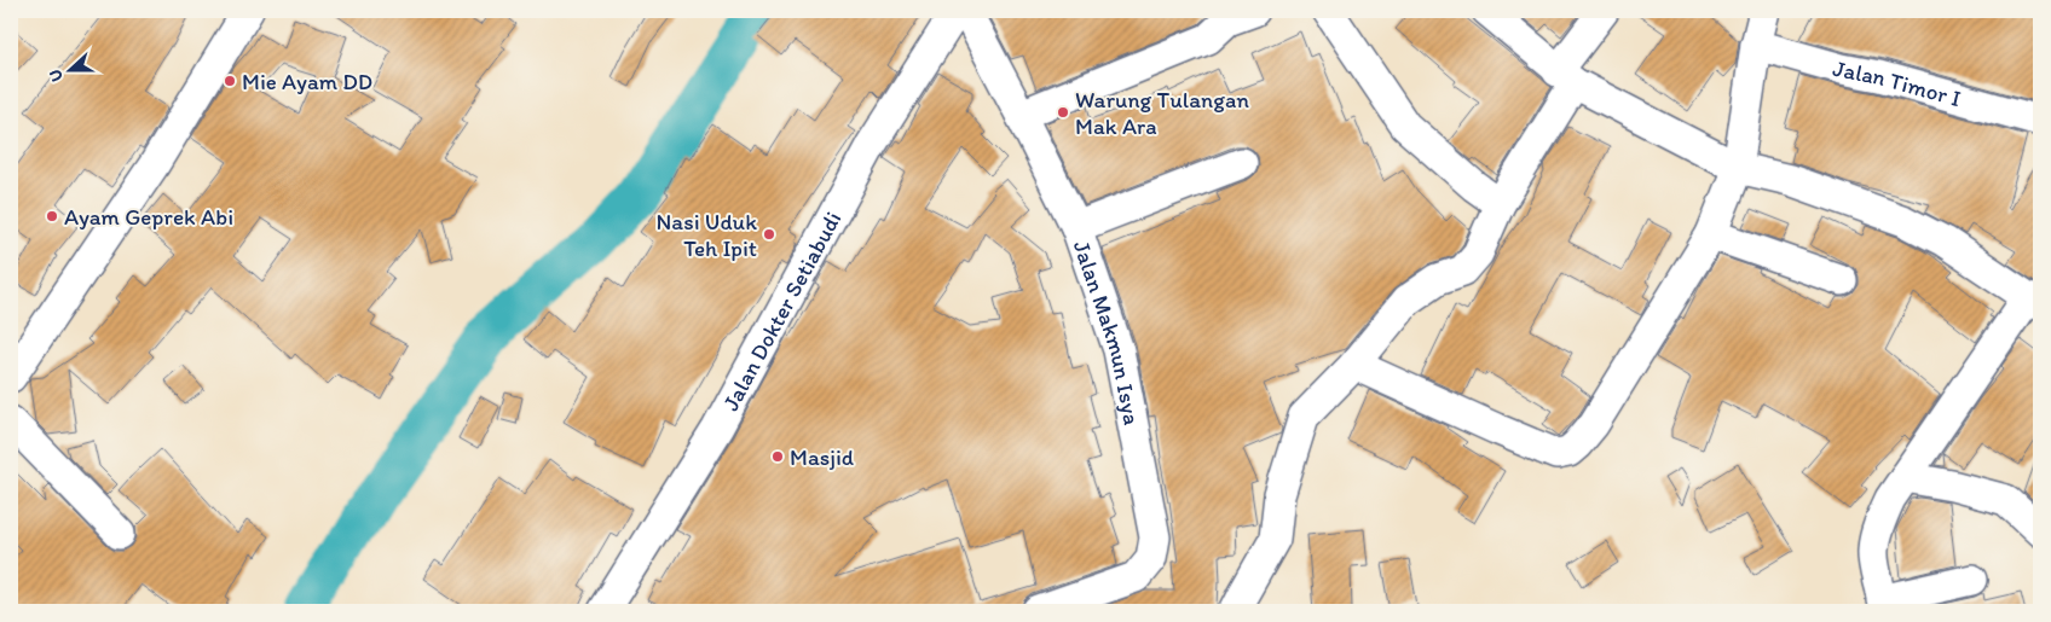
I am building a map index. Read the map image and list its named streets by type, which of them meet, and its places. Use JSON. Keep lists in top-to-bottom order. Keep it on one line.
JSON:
{"streets":{"street":["Jalan Timor I","Jalan Dokter Setiabudi","Jalan Makmun Isya"]},"crossings":[["Jalan Dokter Setiabudi","Jalan Makmun Isya"]],"places":["Mie Ayam DD","Warung Tulangan Mak Ara","Ayam Geprek Abi","Nasi Uduk Teh Ipit","Masjid"],"north":"left"}
